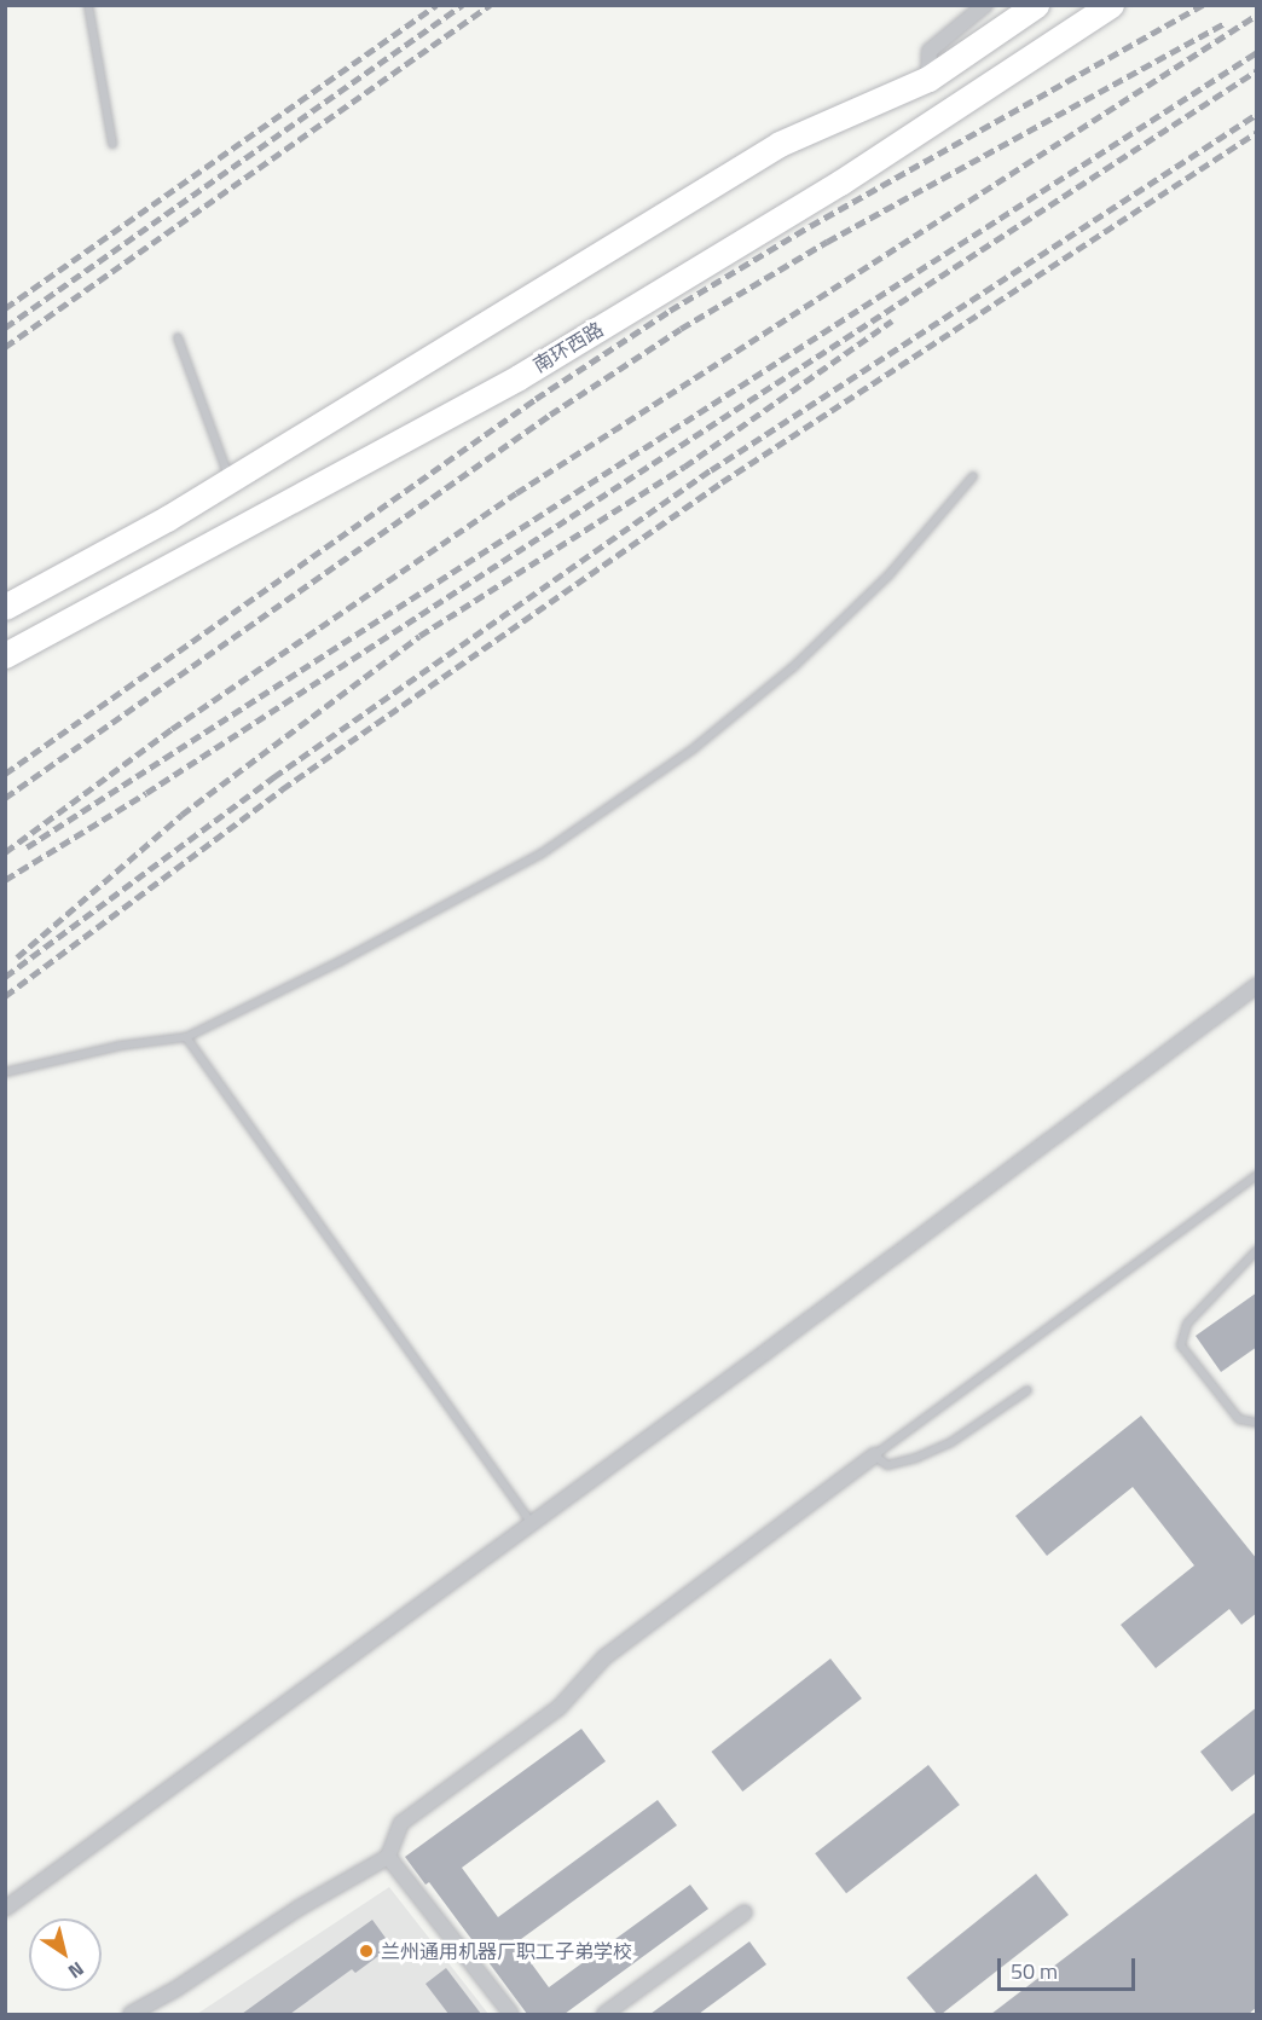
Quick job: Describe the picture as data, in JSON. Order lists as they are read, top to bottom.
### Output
{
  "streets": {
    "highway": ["南环西路"]
  },
  "places": ["兰州通用机器厂职工子弟学校"],
  "scale_bar": "50 m",
  "north": "bottom right"
}
